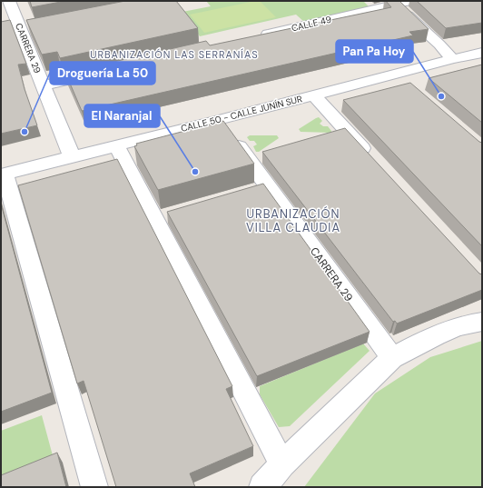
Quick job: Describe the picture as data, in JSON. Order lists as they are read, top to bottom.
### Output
{
  "streets": {
    "street": ["CALLE 49", "CARRERA 29", "CALLE 50 - CALLE JUNÍN SUR"]
  },
  "crossings": [
    ["CARRERA 29", "CALLE 50 - CALLE JUNÍN SUR"]
  ],
  "districts": ["URBANIZACIÓN LAS SERRANÍAS", "URBANIZACIÓN VILLA CLAUDIA"],
  "places": ["Pan Pa Hoy", "Droguería La 50", "El Naranjal"]
}
